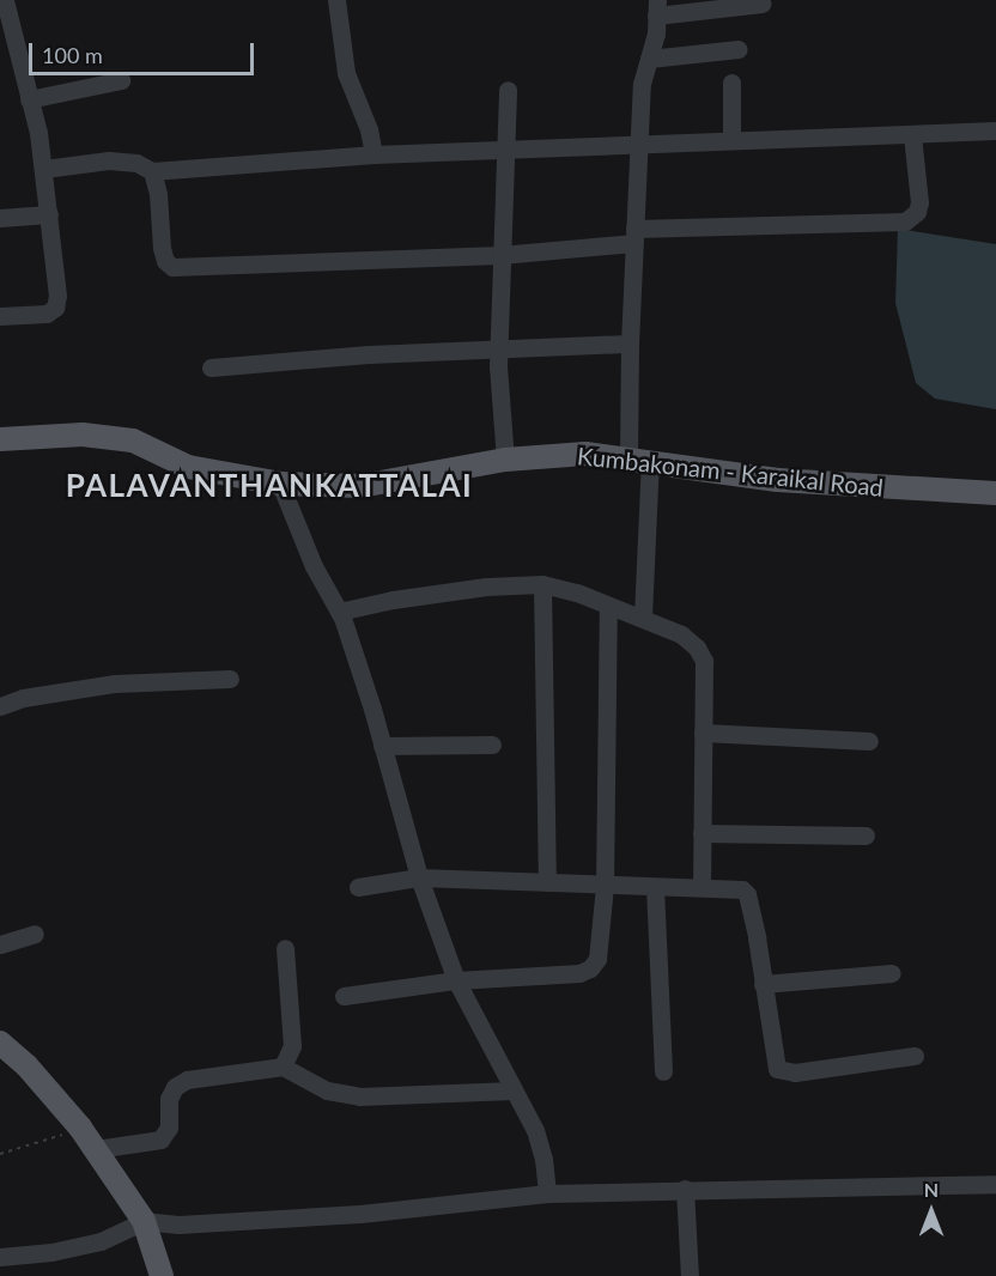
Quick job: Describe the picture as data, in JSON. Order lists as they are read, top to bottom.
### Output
{
  "streets": {
    "main road": ["Kumbakonam - Karaikal Road"]
  },
  "districts": ["PALAVANTHANKATTALAI"],
  "scale_bar": "100 m",
  "north": "top"
}
